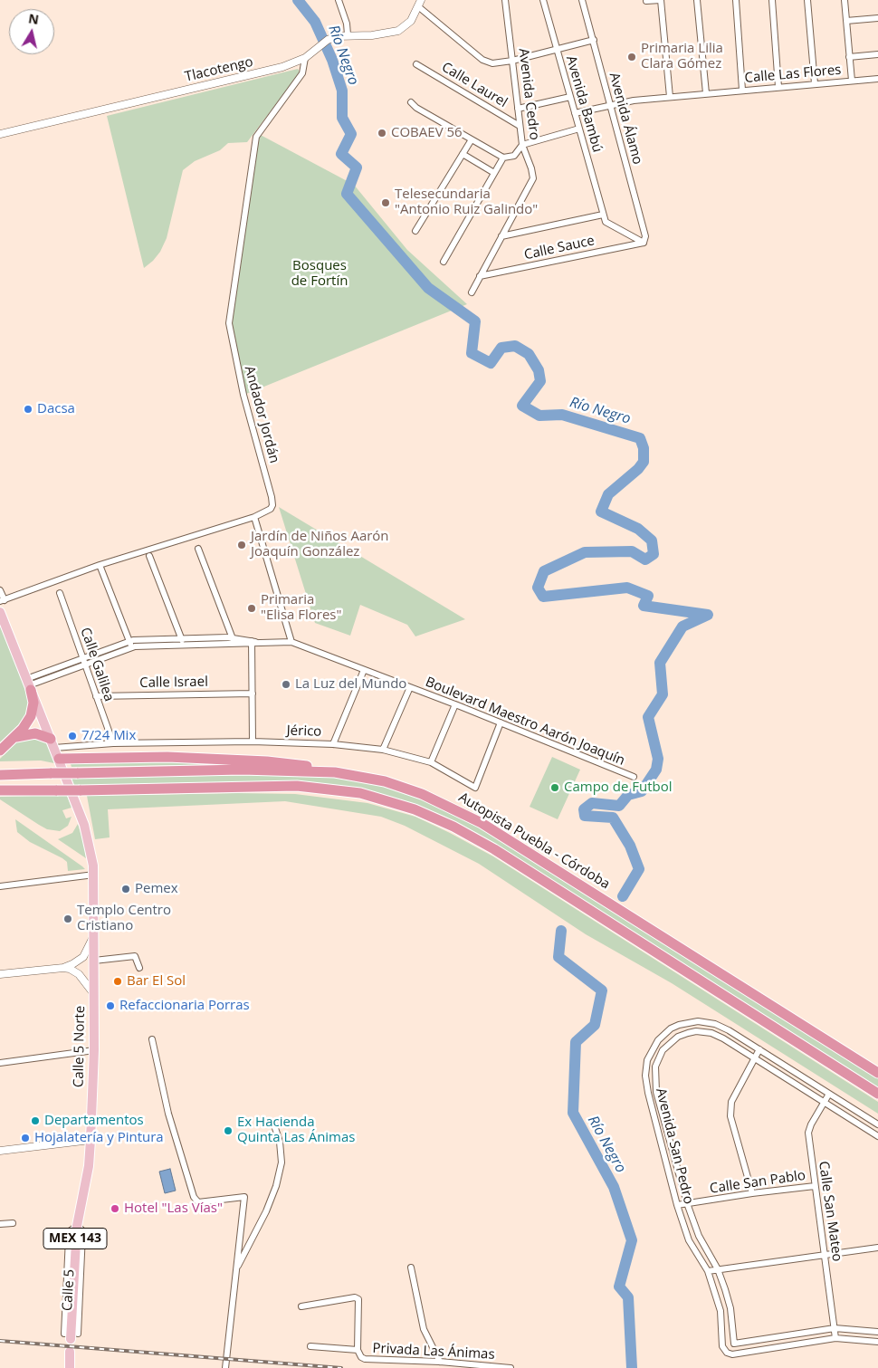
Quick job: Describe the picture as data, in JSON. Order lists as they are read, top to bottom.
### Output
{
  "streets": {
    "highway": ["Autopista Puebla - Córdoba"],
    "main road": ["Calle 5 Norte", "MEX 143"],
    "street": [
      "Tlacotengo",
      "Calle Las Flores",
      "Calle Laurel",
      "Avenida Cedro",
      "Avenida Bambú",
      "Avenida Álamo",
      "Calle Sauce",
      "Andador Jordán",
      "Calle Galilea",
      "Calle Israel",
      "Boulevard Maestro Aarón Joaquín",
      "Jérico",
      "Avenida San Pedro",
      "Calle San Pablo",
      "Calle San Mateo",
      "Privada Las Ánimas"
    ]
  },
  "crossings": [
    ["Tlacotengo", "Andador Jordán"],
    ["Calle Las Flores", "Avenida Bambú"],
    ["Calle Las Flores", "Avenida Álamo"],
    ["Calle Laurel", "Avenida Cedro"],
    ["Avenida Álamo", "Calle Sauce"],
    ["Calle Galilea", "Calle Israel"],
    ["Calle Galilea", "Boulevard Maestro Aarón Joaquín"],
    ["Calle Galilea", "Jérico"],
    ["Boulevard Maestro Aarón Joaquín", "Jérico"],
    ["Boulevard Maestro Aarón Joaquín", "MEX 143"],
    ["Jérico", "MEX 143"],
    ["Calle 5 Norte", "MEX 143"],
    ["Avenida San Pedro", "Calle San Pablo"],
    ["Avenida San Pedro", "Calle San Mateo"],
    ["Calle San Pablo", "Calle San Mateo"]
  ],
  "water": ["Río Negro"],
  "parks": ["Bosques de Fortín"],
  "places": [
    "Primaria Lilia Clara Gómez",
    "COBAEV 56",
    "Telesecundaria \"Antonio Ruiz Galindo\"",
    "Dacsa",
    "Jardín de Niños Aarón Joaquín González",
    "Primaria \"Elisa Flores\"",
    "La Luz del Mundo",
    "7/24 Mix",
    "Campo de Futbol",
    "Pemex",
    "Templo Centro Cristiano",
    "Bar El Sol",
    "Refaccionaria Porras",
    "Departamentos",
    "Ex Hacienda Quinta Las Ánimas",
    "Hojalatería y Pintura",
    "Hotel \"Las Vías\""
  ],
  "north": "top"
}
